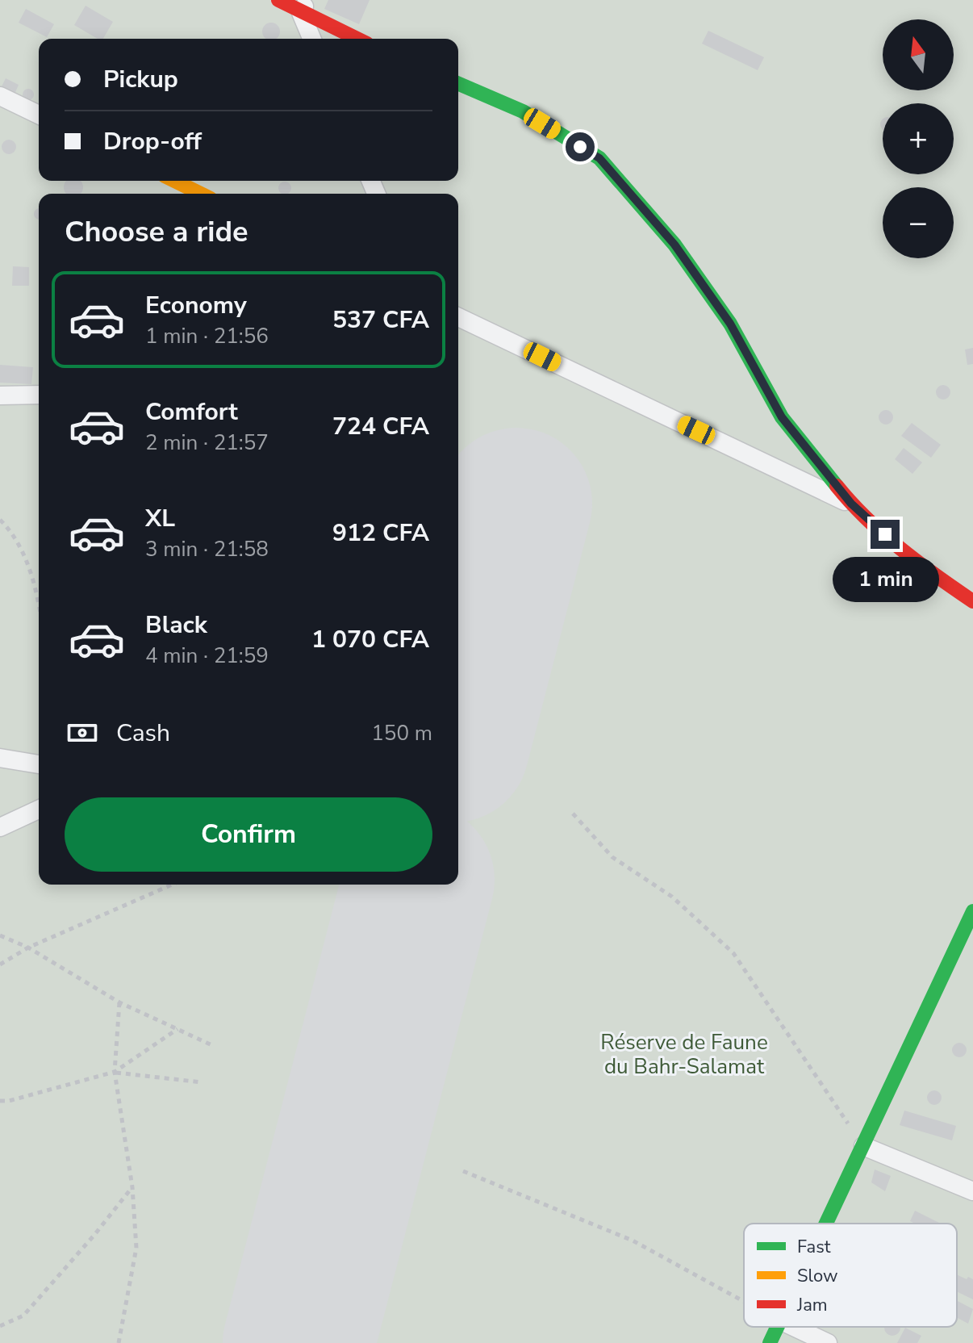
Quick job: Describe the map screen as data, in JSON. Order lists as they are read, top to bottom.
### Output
{
  "parks": ["Réserve de Faune du Bahr-Salamat"],
  "legend": ["Fast", "Slow", "Jam"],
  "north": "top",
  "page": {
    "map_buttons": ["+", "−"],
    "banner": ["Pickup", "Drop-off"],
    "heading": "Choose a ride",
    "list": [
      {
        "name": "Economy",
        "note": "1 min · 21:56",
        "value": "537 CFA"
      },
      {
        "name": "Comfort",
        "note": "2 min · 21:57",
        "value": "724 CFA"
      },
      {
        "name": "XL",
        "note": "3 min · 21:58",
        "value": "912 CFA"
      },
      {
        "name": "Black",
        "note": "4 min · 21:59",
        "value": "1 070 CFA"
      }
    ],
    "bubble": "1 min",
    "pay": ["Cash", "150 m"],
    "buttons": "Confirm"
  }
}
